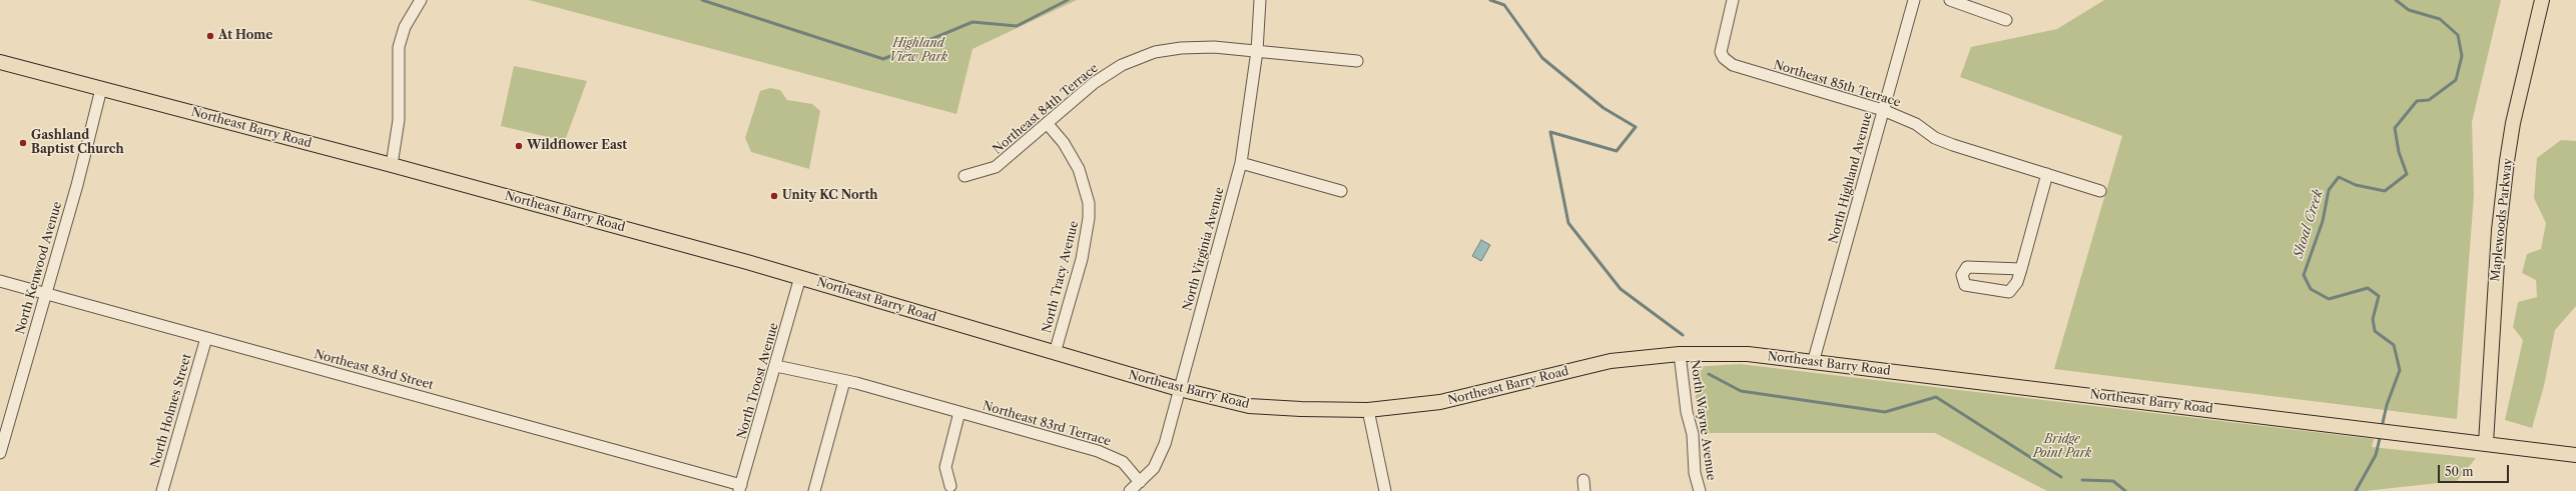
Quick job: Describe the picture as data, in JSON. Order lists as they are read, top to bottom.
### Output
{
  "streets": {
    "main road": ["Northeast Barry Road", "Maplewoods Parkway"],
    "street": [
      "Northeast 85th Terrace",
      "Northeast 84th Terrace",
      "North Highland Avenue",
      "North Virginia Avenue",
      "North Kenwood Avenue",
      "North Tracy Avenue",
      "Northeast 83rd Street",
      "North Troost Avenue",
      "North Holmes Street",
      "North Wayne Avenue",
      "Northeast 83rd Terrace"
    ]
  },
  "crossings": [
    ["Northeast 85th Terrace", "North Highland Avenue"],
    ["Northeast 84th Terrace", "North Virginia Avenue"],
    ["Northeast 84th Terrace", "North Tracy Avenue"],
    ["Northeast Barry Road", "North Highland Avenue"],
    ["Northeast Barry Road", "Maplewoods Parkway"],
    ["Northeast Barry Road", "North Virginia Avenue"],
    ["Northeast Barry Road", "North Kenwood Avenue"],
    ["Northeast Barry Road", "North Tracy Avenue"],
    ["Northeast Barry Road", "North Troost Avenue"],
    ["Northeast Barry Road", "North Wayne Avenue"],
    ["North Virginia Avenue", "Northeast 83rd Terrace"],
    ["North Kenwood Avenue", "Northeast 83rd Street"],
    ["Northeast 83rd Street", "North Troost Avenue"],
    ["Northeast 83rd Street", "North Holmes Street"],
    ["North Troost Avenue", "Northeast 83rd Terrace"]
  ],
  "water": ["Shoal Creek"],
  "parks": ["Highland View Park", "Bridge Point Park"],
  "places": [
    "At Home",
    "Gashland Baptist Church",
    "Wildflower East",
    "Unity KC North"
  ],
  "scale_bar": "50 m"
}
